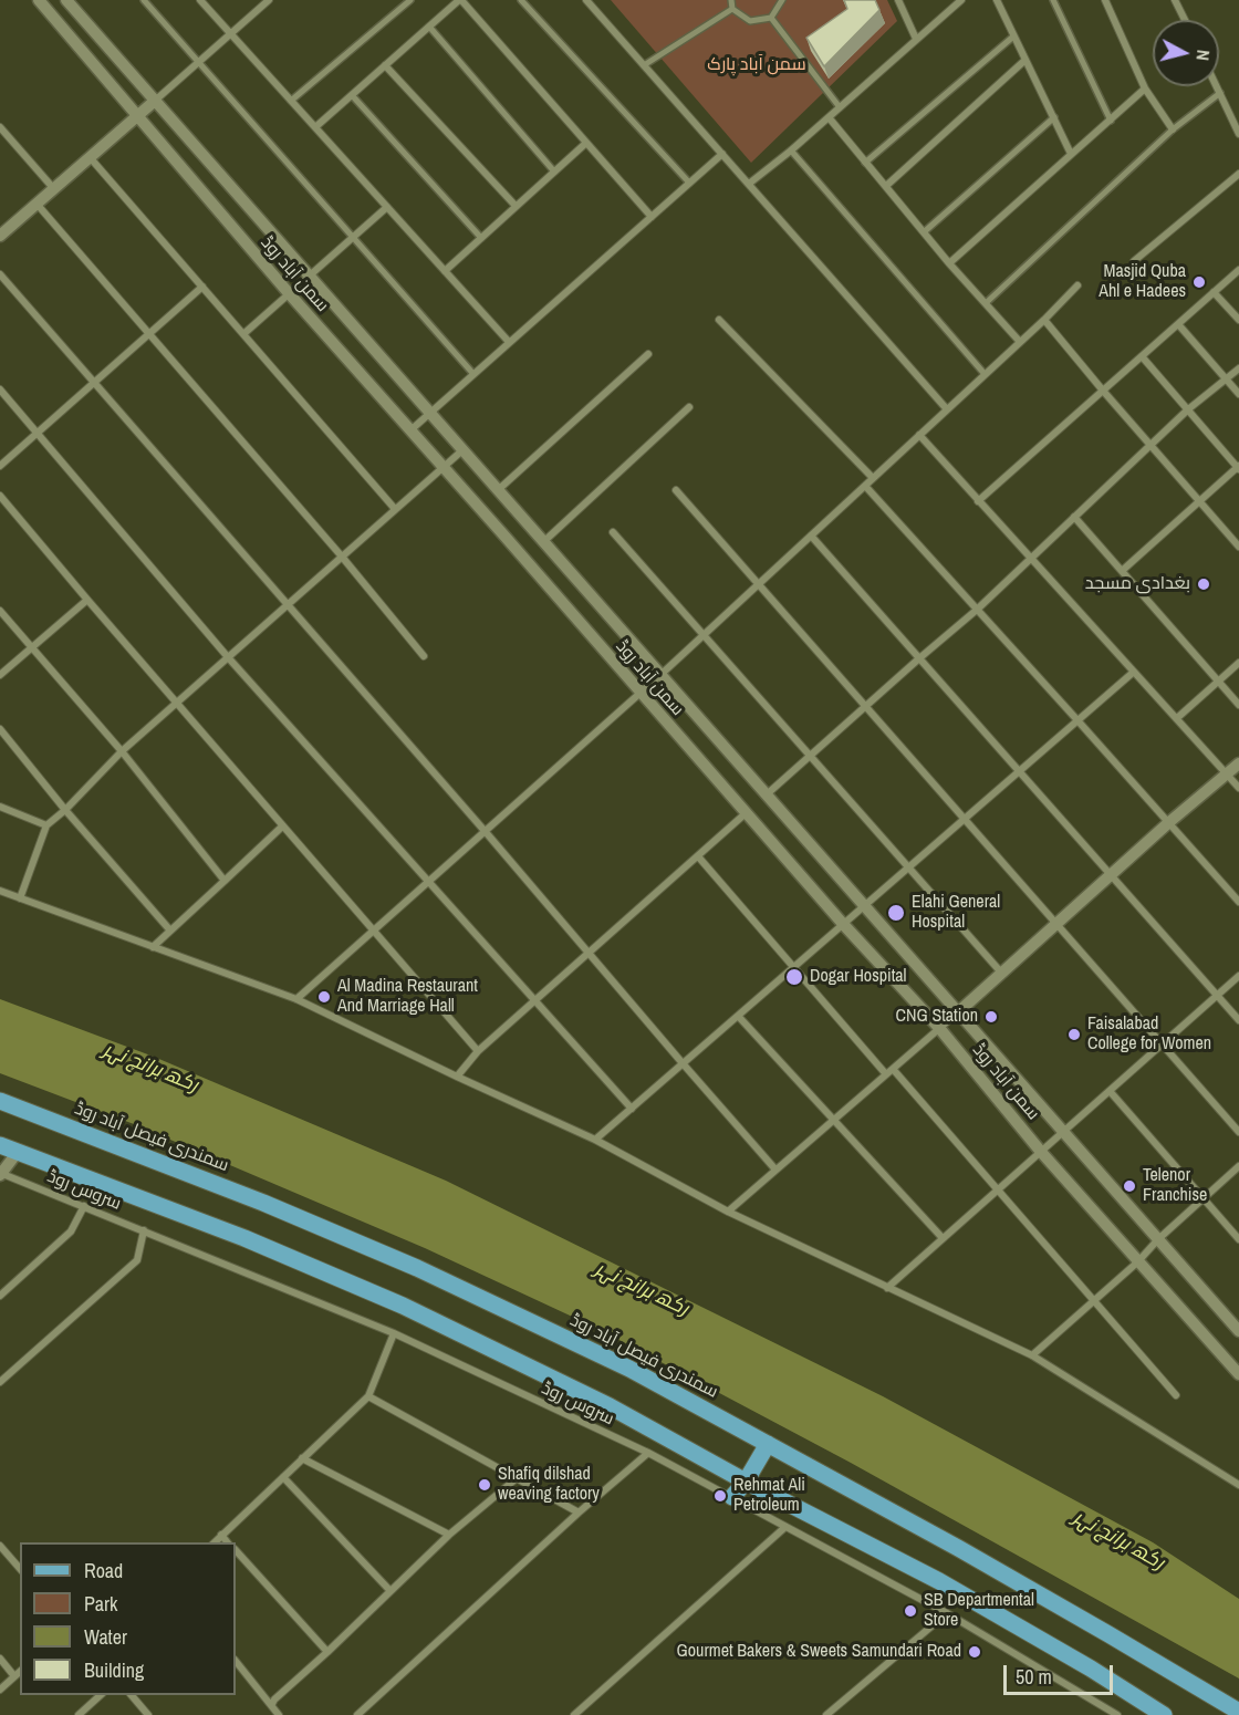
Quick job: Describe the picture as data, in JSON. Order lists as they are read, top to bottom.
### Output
{
  "streets": {
    "main road": ["سمندری فیصل آباد روڈ"],
    "street": ["سمن آباد روڈ", "سروس روڈ"]
  },
  "water": ["رکھ برانچ نہر"],
  "parks": ["سمن آباد پارک"],
  "places": [
    "Masjid Quba Ahl e Hadees",
    "بغدادی مسجد",
    "Elahi General Hospital",
    "Dogar Hospital",
    "Al Madina Restaurant And Marriage Hall",
    "CNG Station",
    "Faisalabad College for Women",
    "Telenor Franchise",
    "Shafiq dilshad weaving factory",
    "Rehmat Ali Petroleum",
    "SB Departmental Store",
    "Gourmet Bakers & Sweets Samundari Road"
  ],
  "legend": [
    "Road",
    "Park",
    "Water",
    "Building"
  ],
  "scale_bar": "50 m",
  "north": "right"
}
